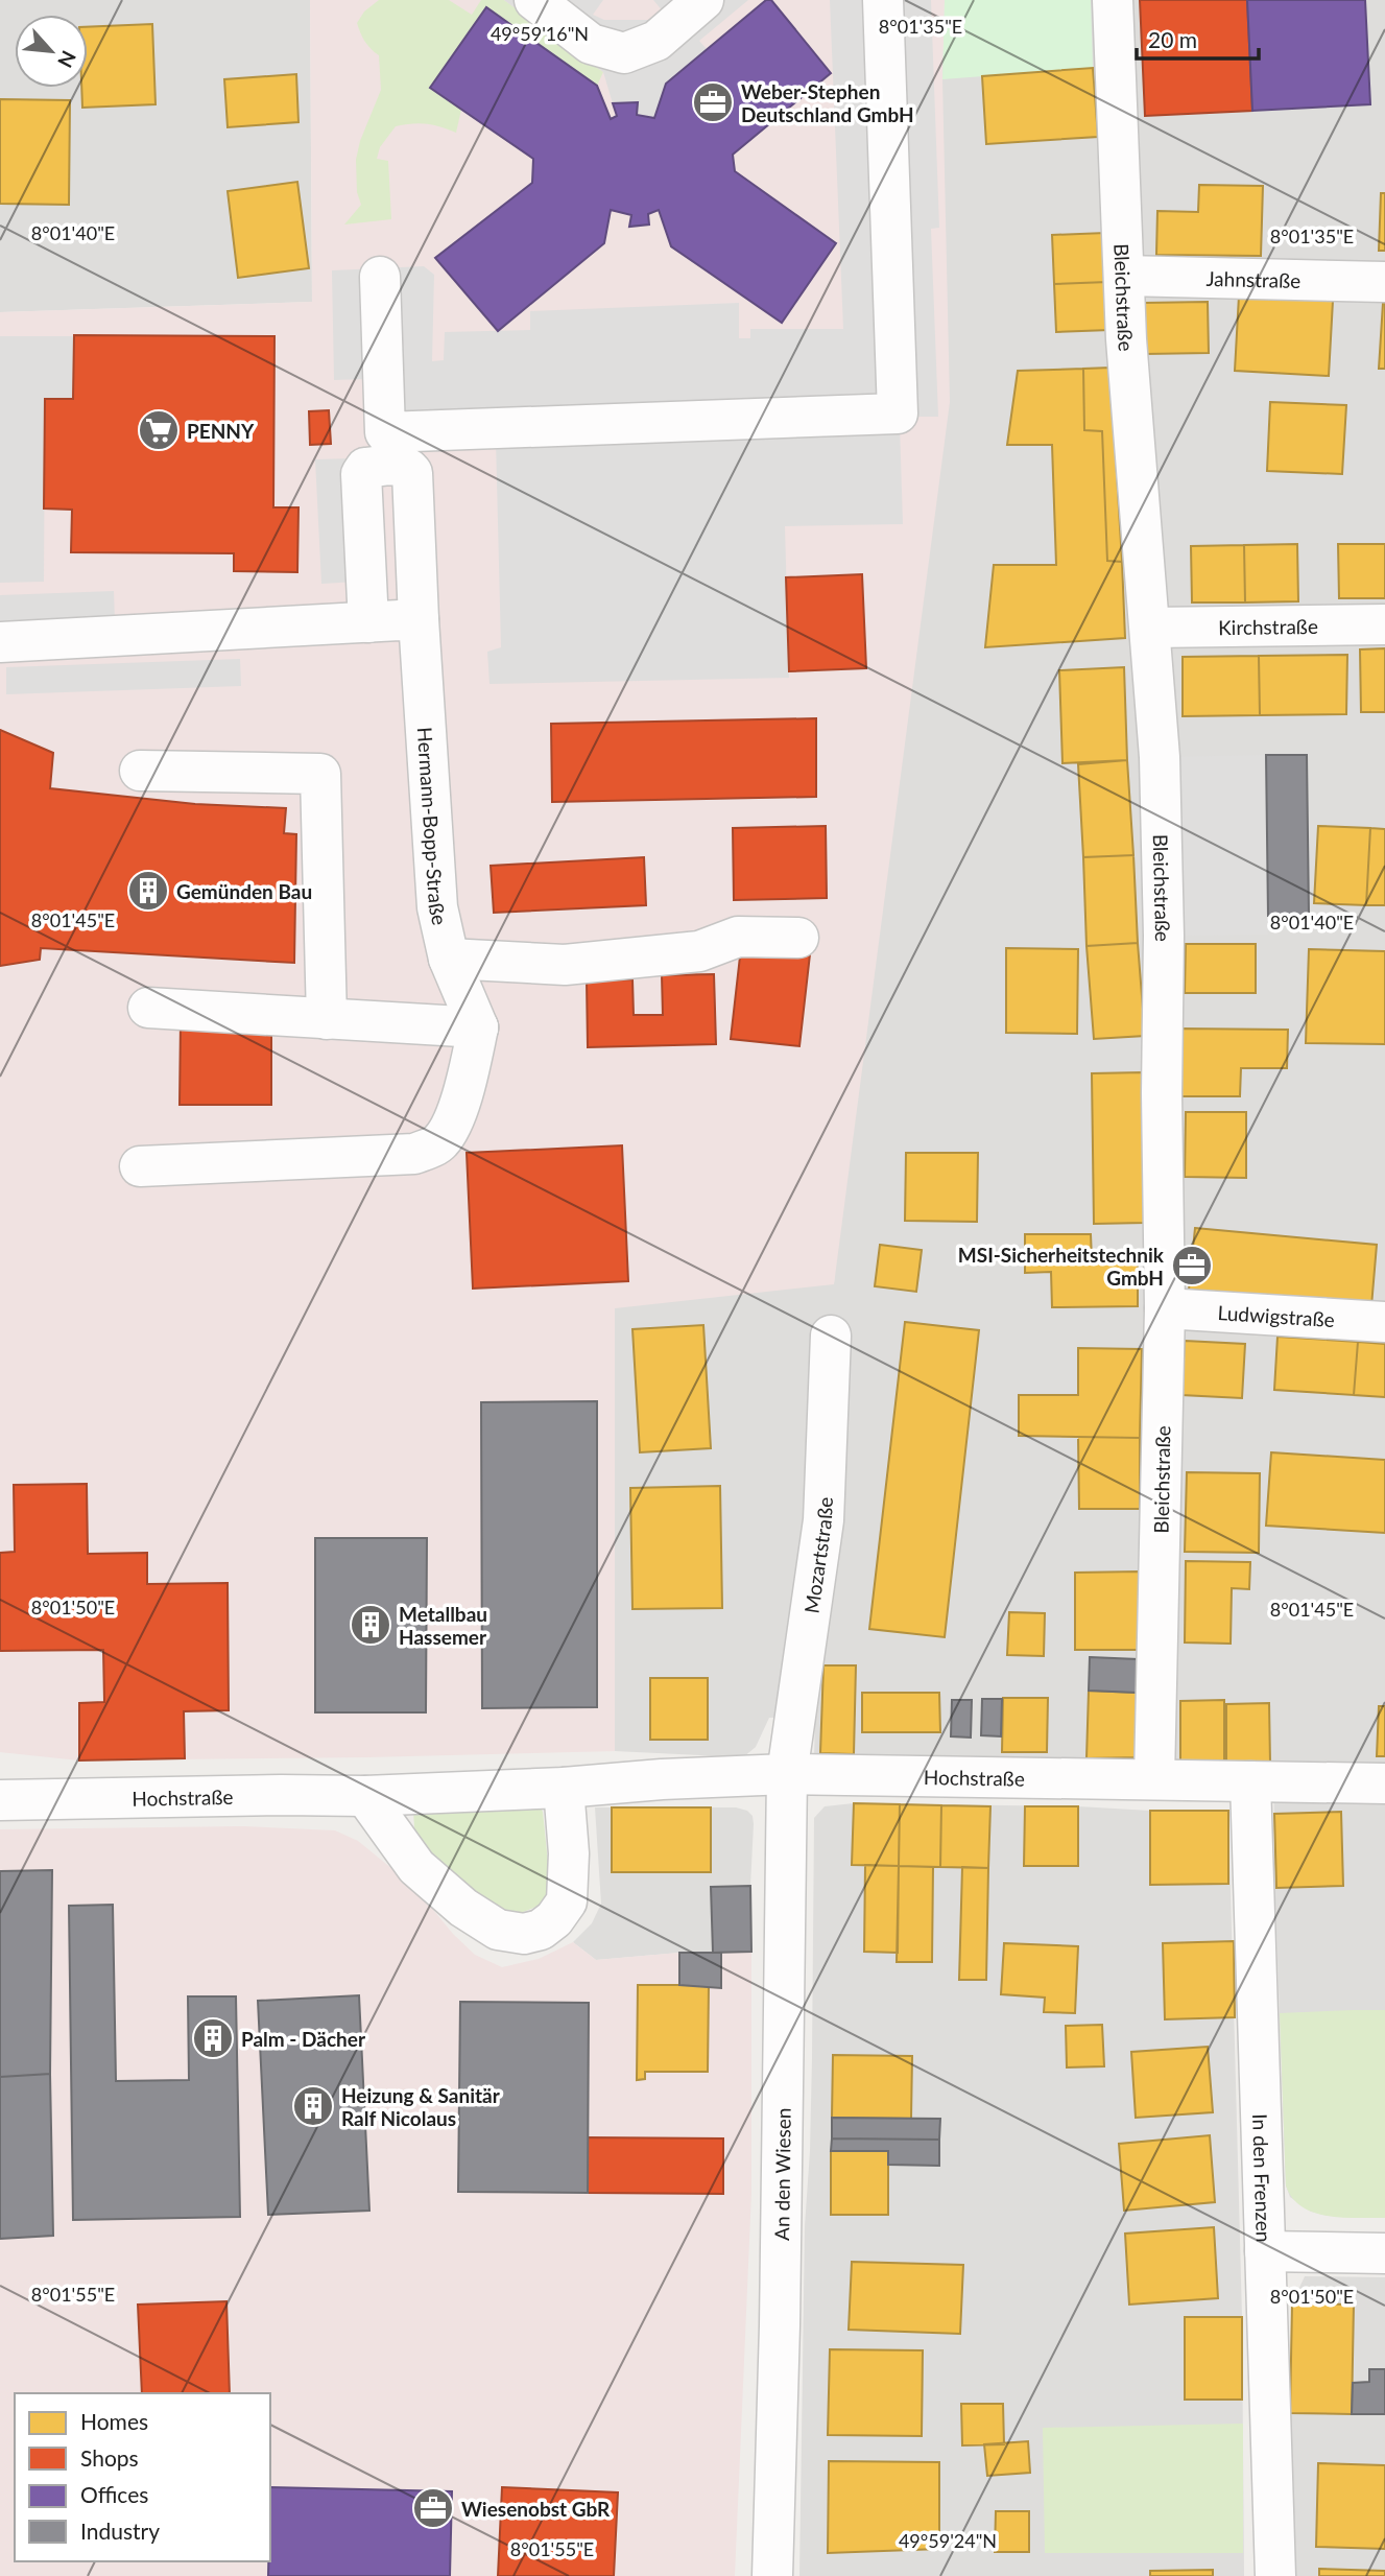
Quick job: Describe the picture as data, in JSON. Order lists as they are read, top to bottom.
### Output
{
  "streets": {
    "street": [
      "Jahnstraße",
      "Bleichstraße",
      "Kirchstraße",
      "Hermann-Bopp-Straße",
      "Ludwigstraße",
      "Mozartstraße",
      "Hochstraße",
      "An den Wiesen",
      "In den Frenzen"
    ]
  },
  "crossings": [
    ["Jahnstraße", "Bleichstraße"],
    ["Bleichstraße", "Kirchstraße"],
    ["Bleichstraße", "Ludwigstraße"],
    ["Bleichstraße", "Hochstraße"],
    ["Mozartstraße", "Hochstraße"],
    ["Mozartstraße", "An den Wiesen"],
    ["Hochstraße", "An den Wiesen"],
    ["Hochstraße", "In den Frenzen"]
  ],
  "places": {
    "office": ["Weber-Stephen Deutschland GmbH", "MSI-Sicherheitstechnik GmbH", "Wiesenobst GbR"],
    "supermarket": ["PENNY"],
    "building": [
      "Gemünden Bau",
      "Metallbau Hassemer",
      "Palm - Dächer",
      "Heizung & Sanitär Ralf Nicolaus"
    ]
  },
  "legend": [
    "Homes",
    "Shops",
    "Offices",
    "Industry"
  ],
  "scale_bar": "20 m",
  "north": "bottom right",
  "coordinates": [
    "8°01'35\"E",
    "49°59'16\"N",
    "8°01'40\"E",
    "8°01'45\"E",
    "8°01'50\"E",
    "8°01'55\"E",
    "49°59'24\"N"
  ]
}
